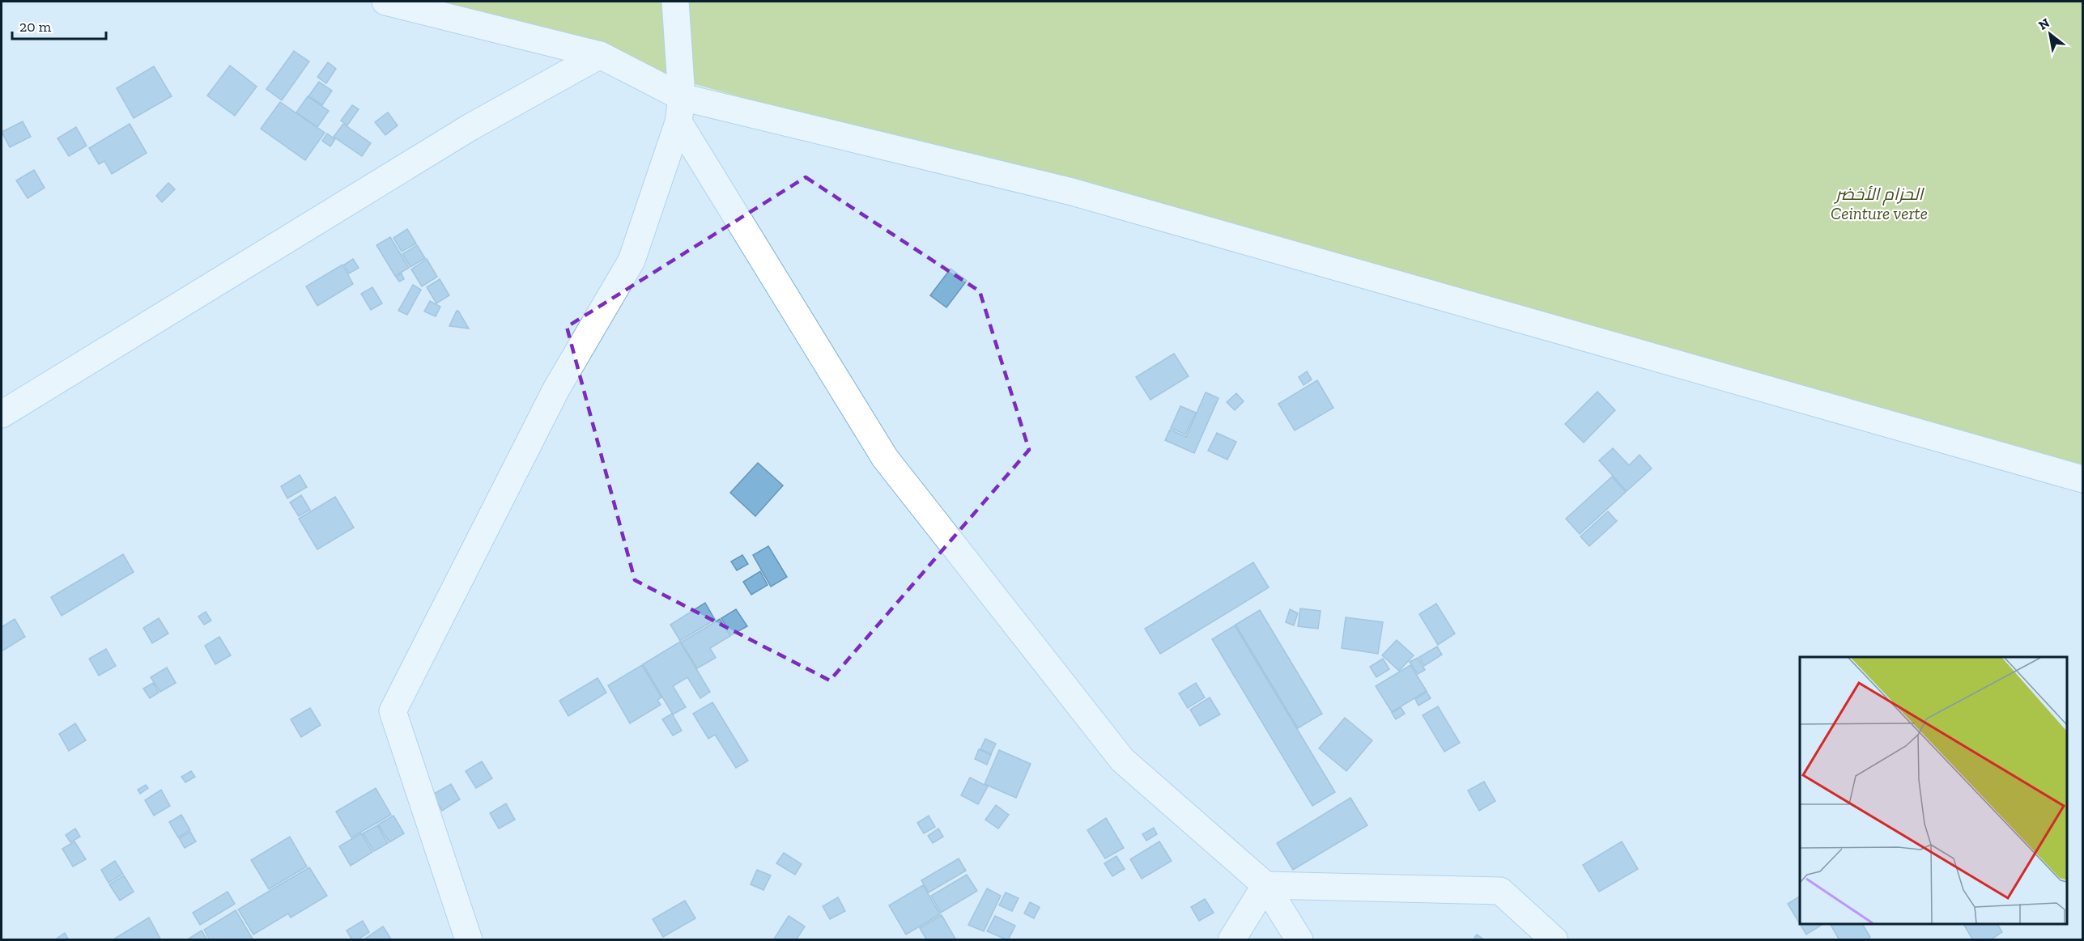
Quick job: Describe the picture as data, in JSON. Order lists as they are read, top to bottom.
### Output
{
  "parks": ["الحزام الأخضر Ceinture verte"],
  "scale_bar": "20 m",
  "north": "top left"
}
